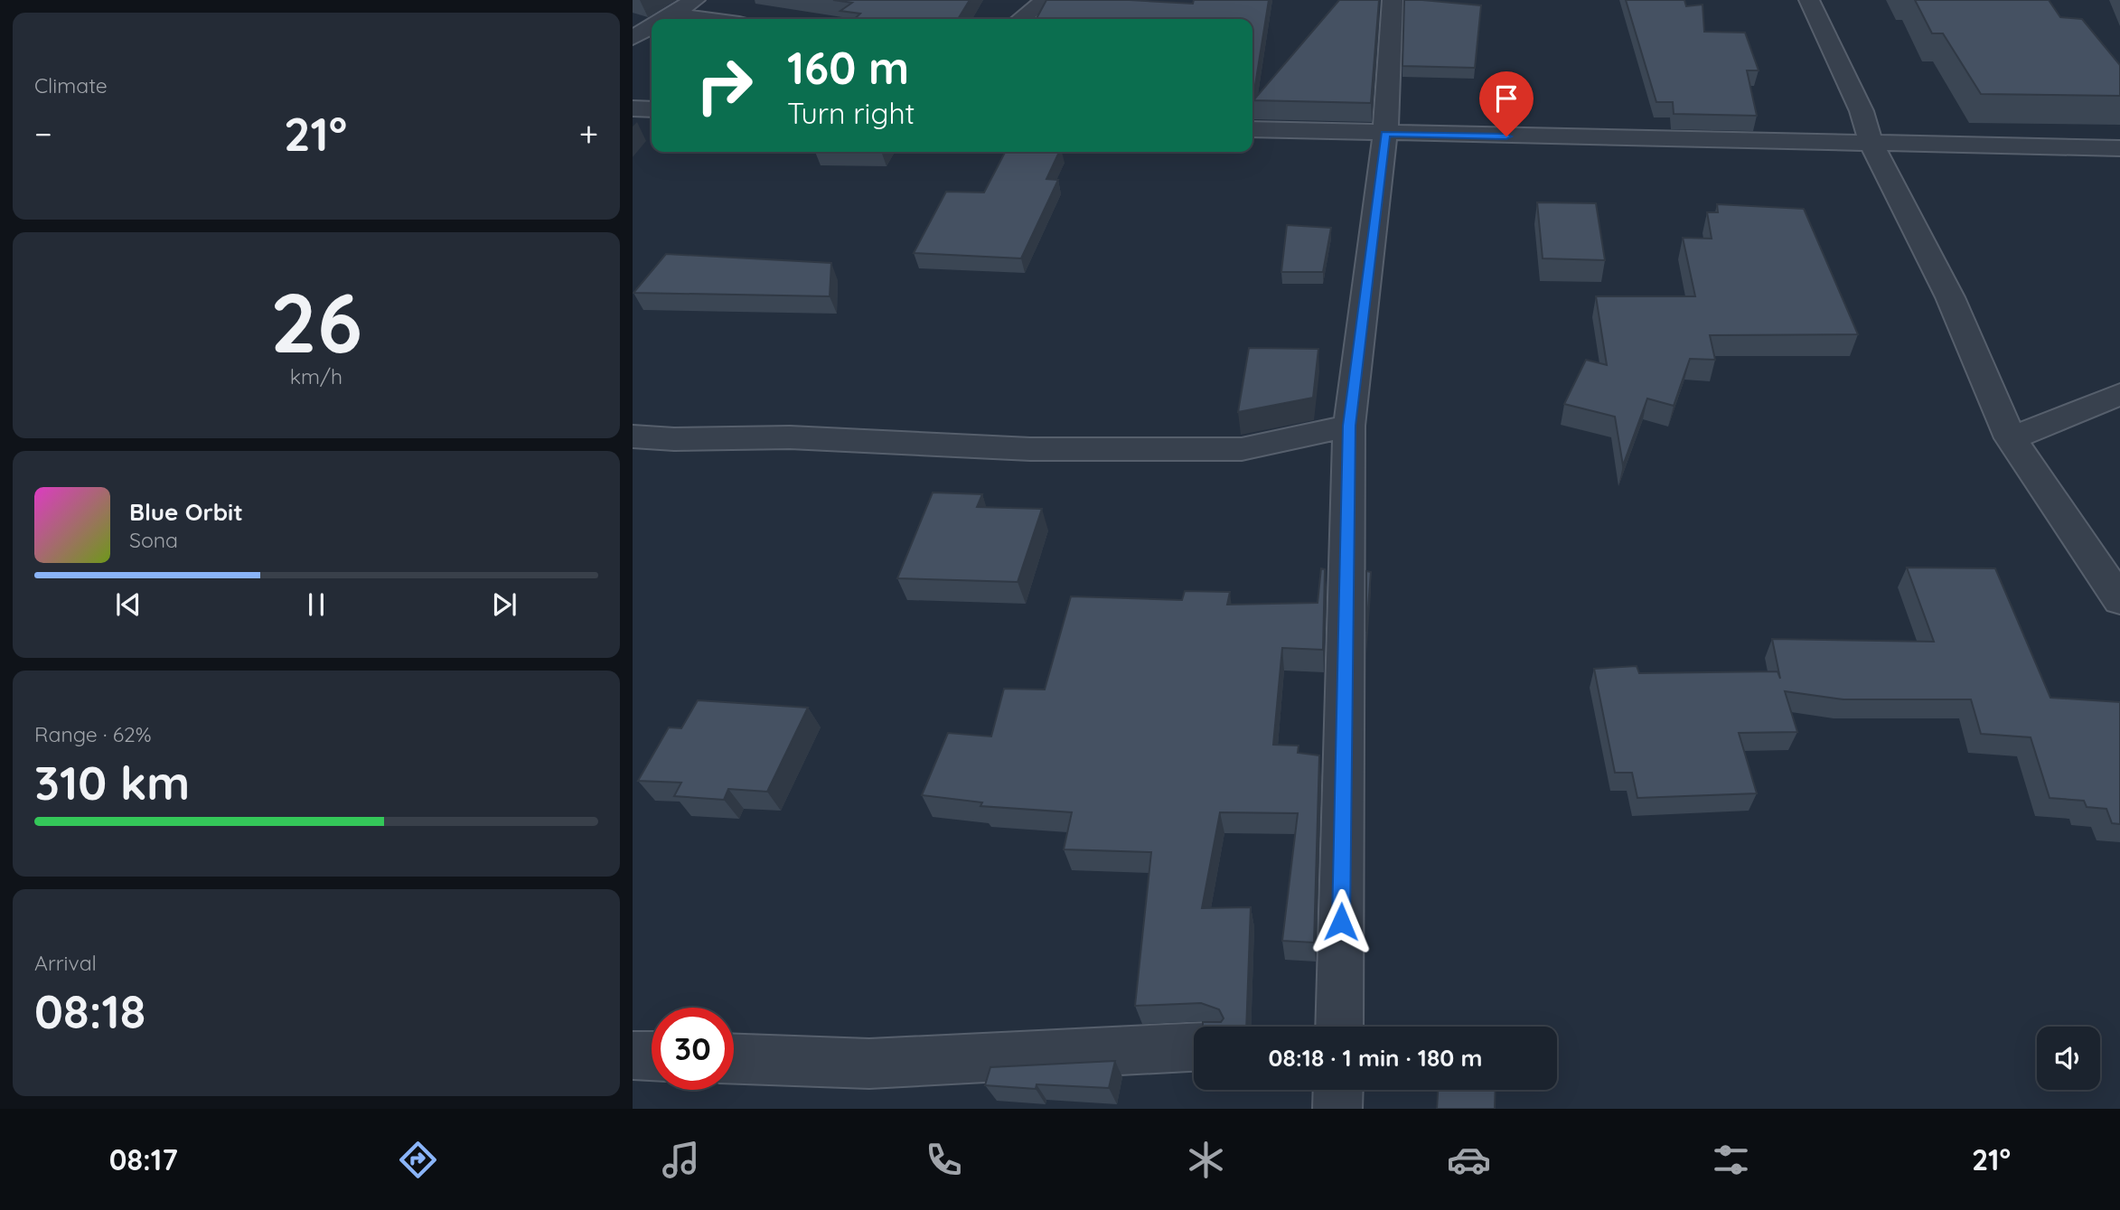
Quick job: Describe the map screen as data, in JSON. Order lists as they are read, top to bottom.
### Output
{
  "page": {
    "tile": [
      "Climate",
      ["26", "km/h"],
      ["Range · 62%", "310 km"],
      ["Arrival", "08:18"]
    ],
    "turn": ["160 m", "Turn right"],
    "heat": ["−", "21°", "+"],
    "song": ["Blue Orbit", "Sona"],
    "limit": "30",
    "trip": "08:18 · 1 min · 180 m",
    "tabs": ["08:17", "21°"]
  }
}
